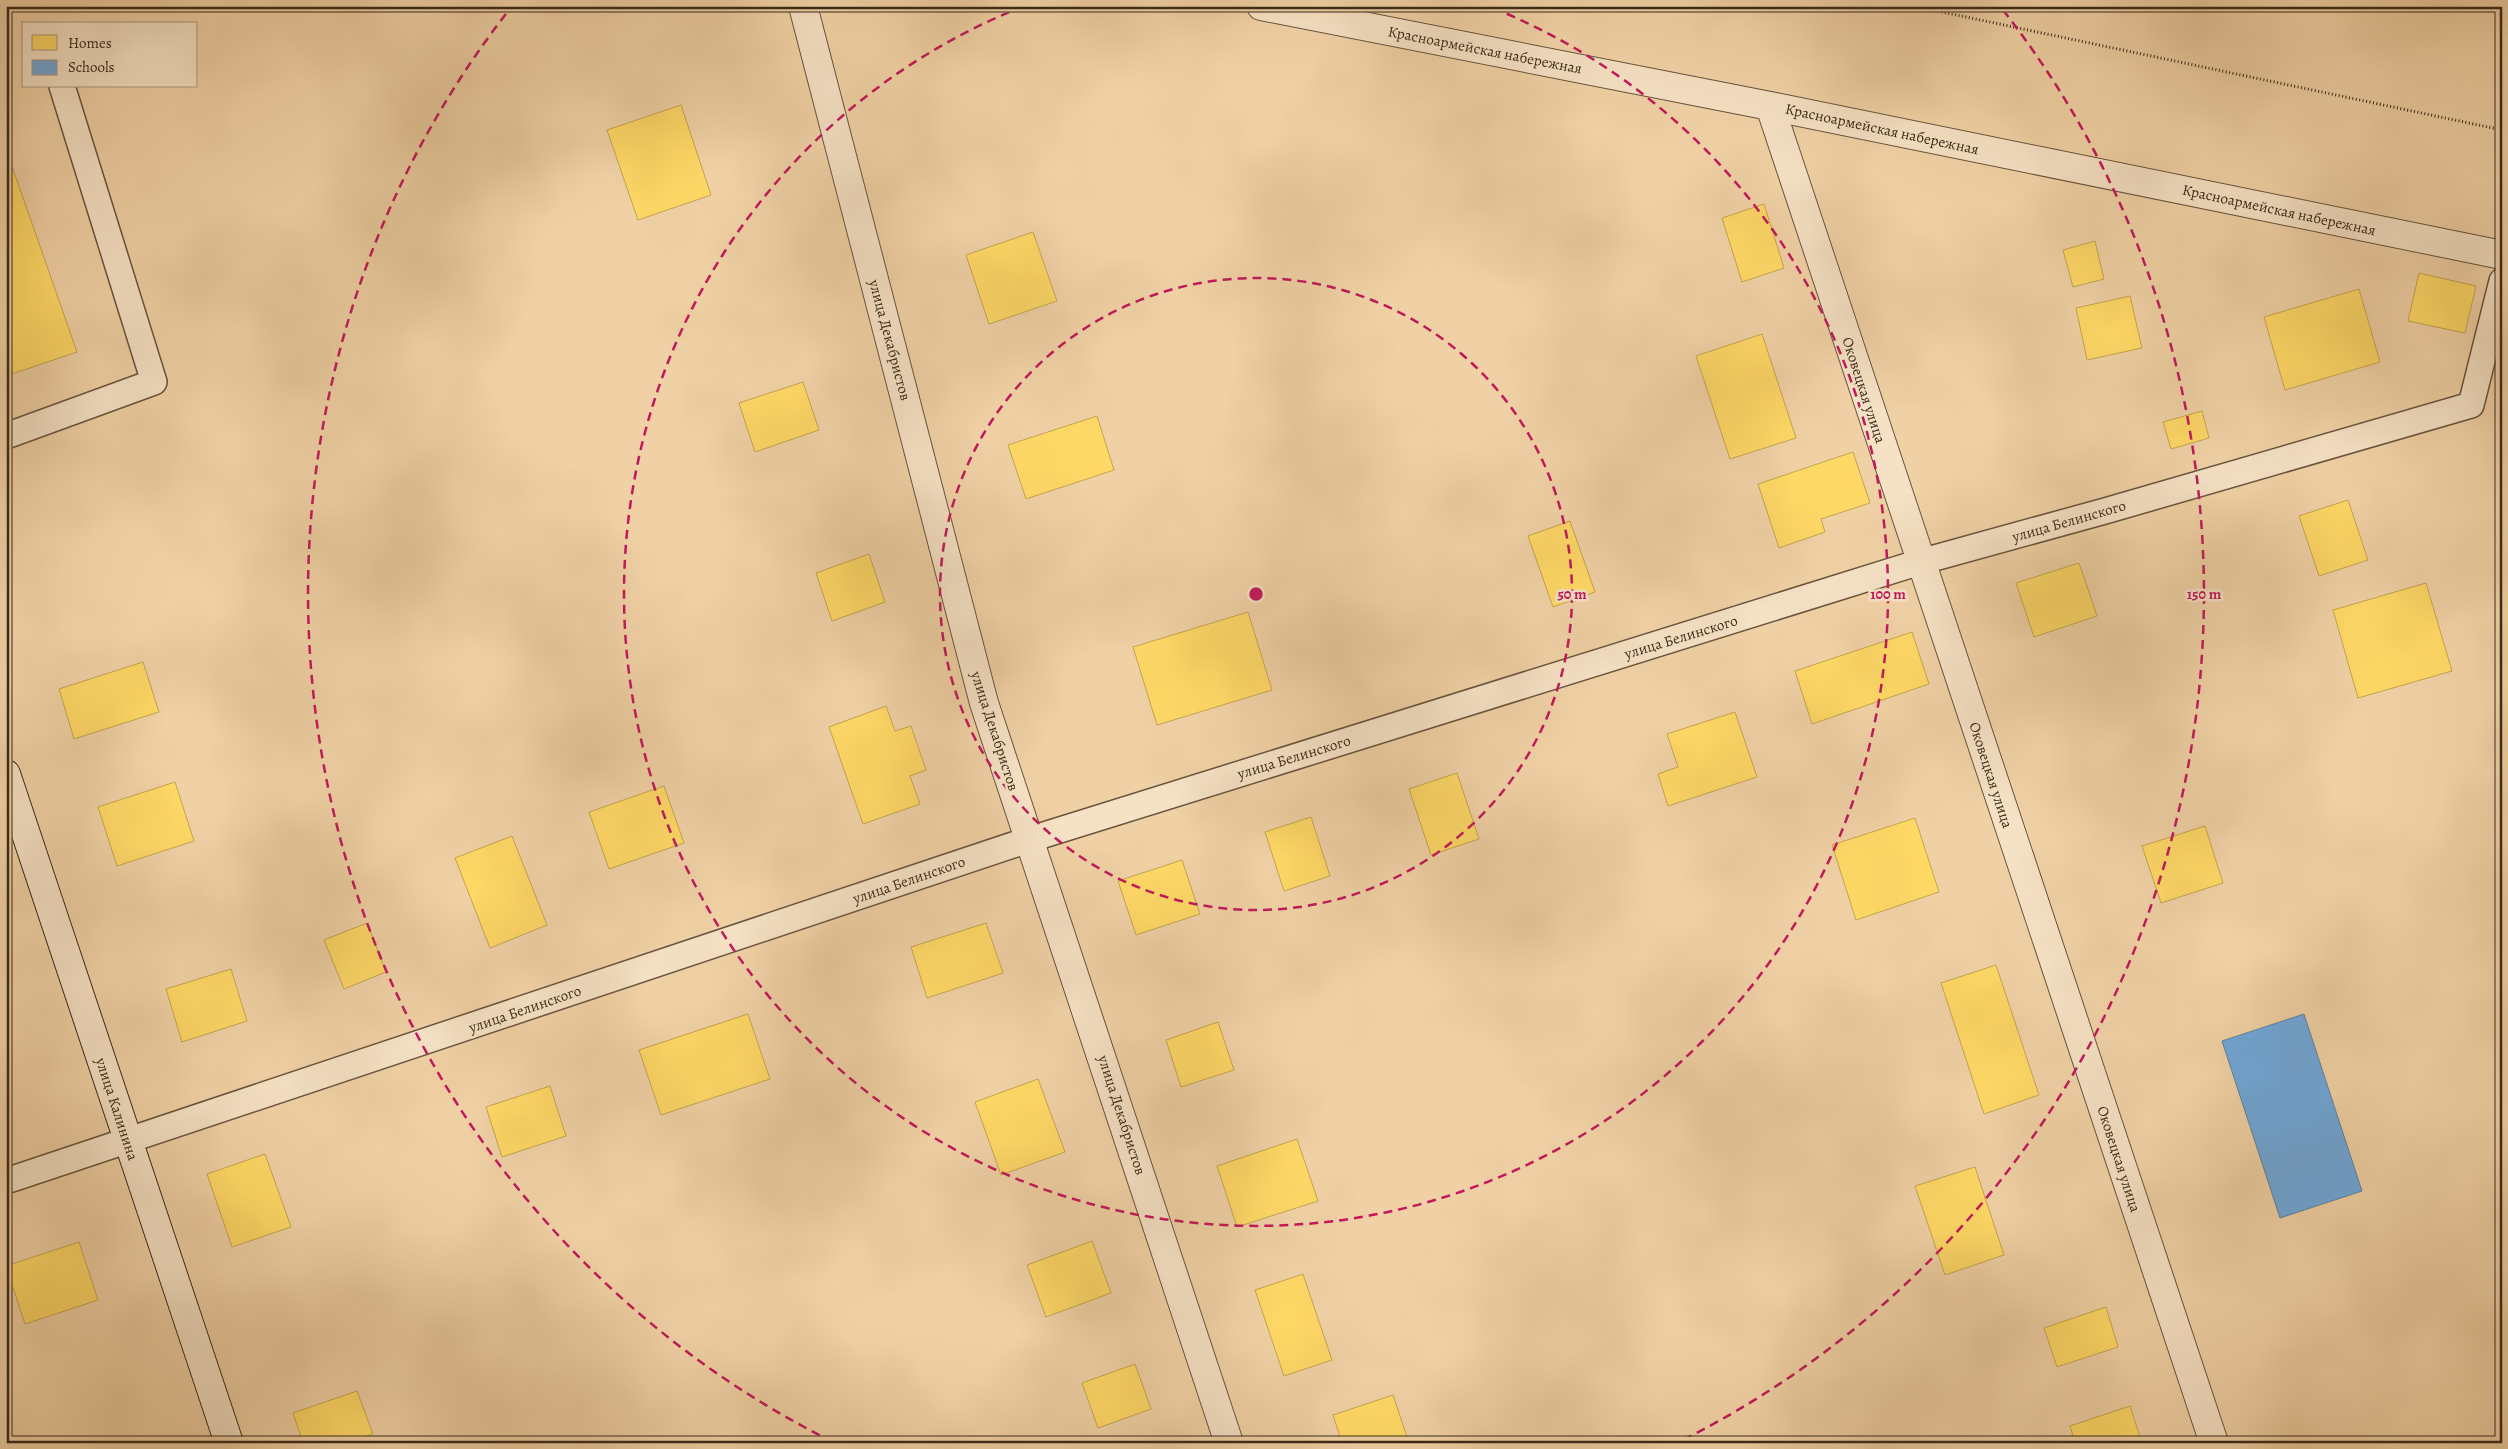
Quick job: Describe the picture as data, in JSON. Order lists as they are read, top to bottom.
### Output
{
  "streets": {
    "street": [
      "Красноармейская набережная",
      "улица Декабристов",
      "Оковецкая улица",
      "улица Калинина"
    ],
    "lane": ["улица Белинского"]
  },
  "crossings": [
    ["Красноармейская набережная", "Оковецкая улица"],
    ["улица Декабристов", "улица Белинского"],
    ["Оковецкая улица", "улица Белинского"],
    ["улица Белинского", "улица Калинина"]
  ],
  "legend": ["Homes", "Schools"],
  "rings": ["50 m", "100 m", "150 m"]
}
